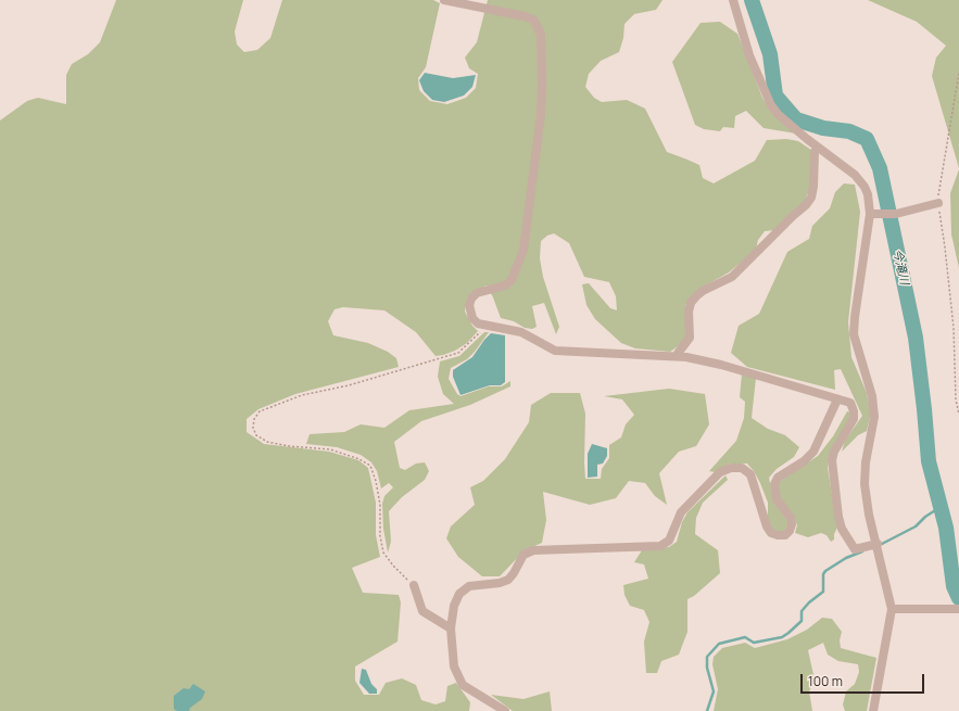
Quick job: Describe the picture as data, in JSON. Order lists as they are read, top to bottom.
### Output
{
  "water": ["今滝川"],
  "scale_bar": "100 m"
}
